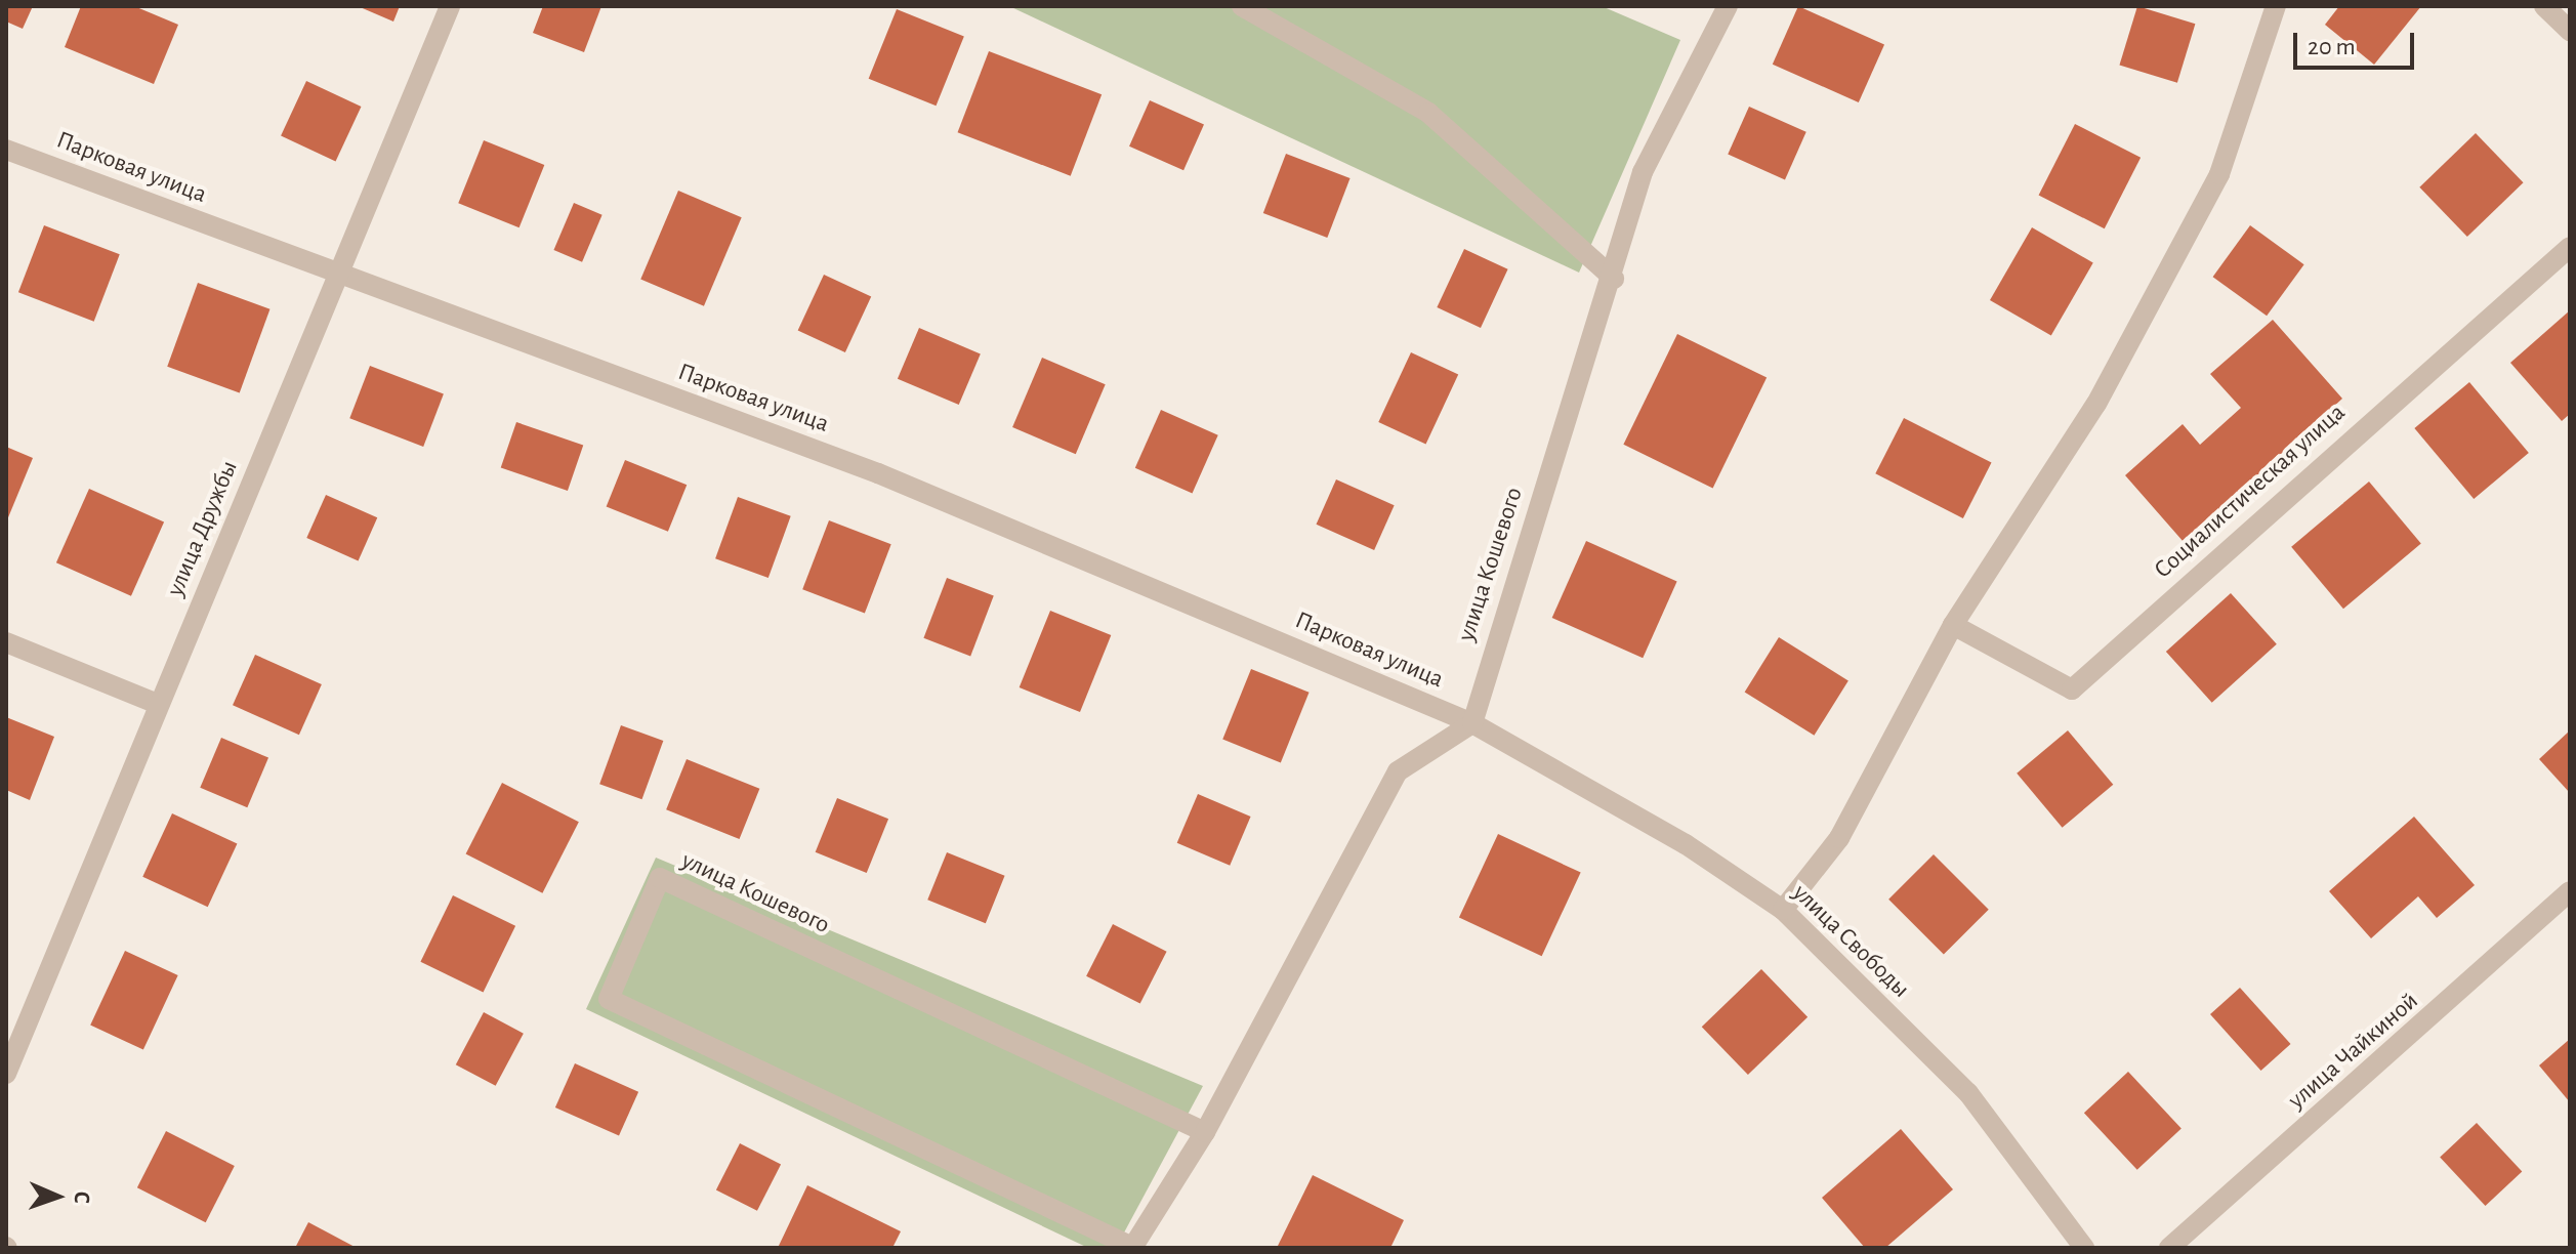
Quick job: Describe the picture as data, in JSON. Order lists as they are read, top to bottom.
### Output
{
  "streets": {
    "street": [
      "Парковая улица",
      "Социалистическая улица",
      "улица Дружбы",
      "улица Кошевого",
      "улица Свободы",
      "улица Чайкиной"
    ]
  },
  "crossings": [
    ["Парковая улица", "улица Дружбы"],
    ["Парковая улица", "улица Кошевого"],
    ["Парковая улица", "улица Свободы"],
    ["улица Кошевого", "улица Свободы"]
  ],
  "scale_bar": "20 m",
  "north": "right"
}
